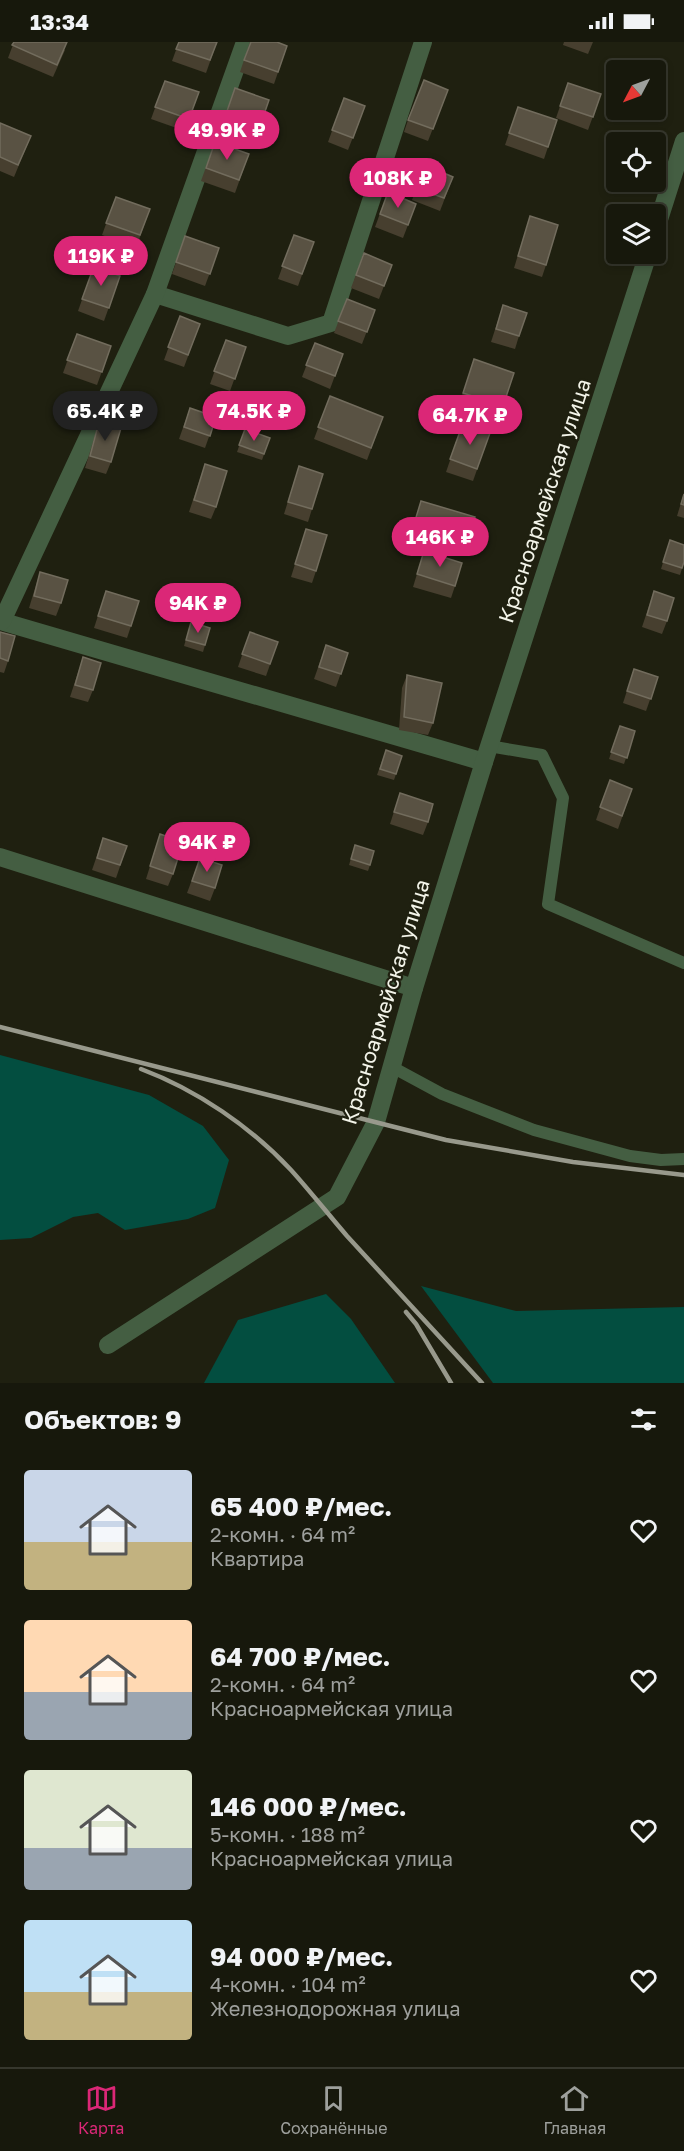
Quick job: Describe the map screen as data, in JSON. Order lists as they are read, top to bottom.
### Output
{
  "streets": {
    "street": ["Красноармейская улица"]
  },
  "north": "bottom left",
  "page": {
    "status": "13:34",
    "price": [
      "49.9K ₽",
      "108K ₽",
      "119K ₽",
      "65.4K ₽",
      "74.5K ₽",
      "64.7K ₽",
      "146K ₽",
      "94K ₽",
      "94K ₽"
    ],
    "heading": "Объектов: 9",
    "list": [
      {
        "name": "65 400 ₽/мес.",
        "note": "2-комн. · 64 m² · Квартира"
      },
      {
        "name": "64 700 ₽/мес.",
        "note": "2-комн. · 64 m² · Красноармейская улица"
      },
      {
        "name": "146 000 ₽/мес.",
        "note": "5-комн. · 188 m² · Красноармейская улица"
      },
      {
        "name": "94 000 ₽/мес.",
        "note": "4-комн. · 104 m² · Железнодорожная улица"
      }
    ],
    "tabs": ["Карта", "Сохранённые", "Главная"]
  }
}
